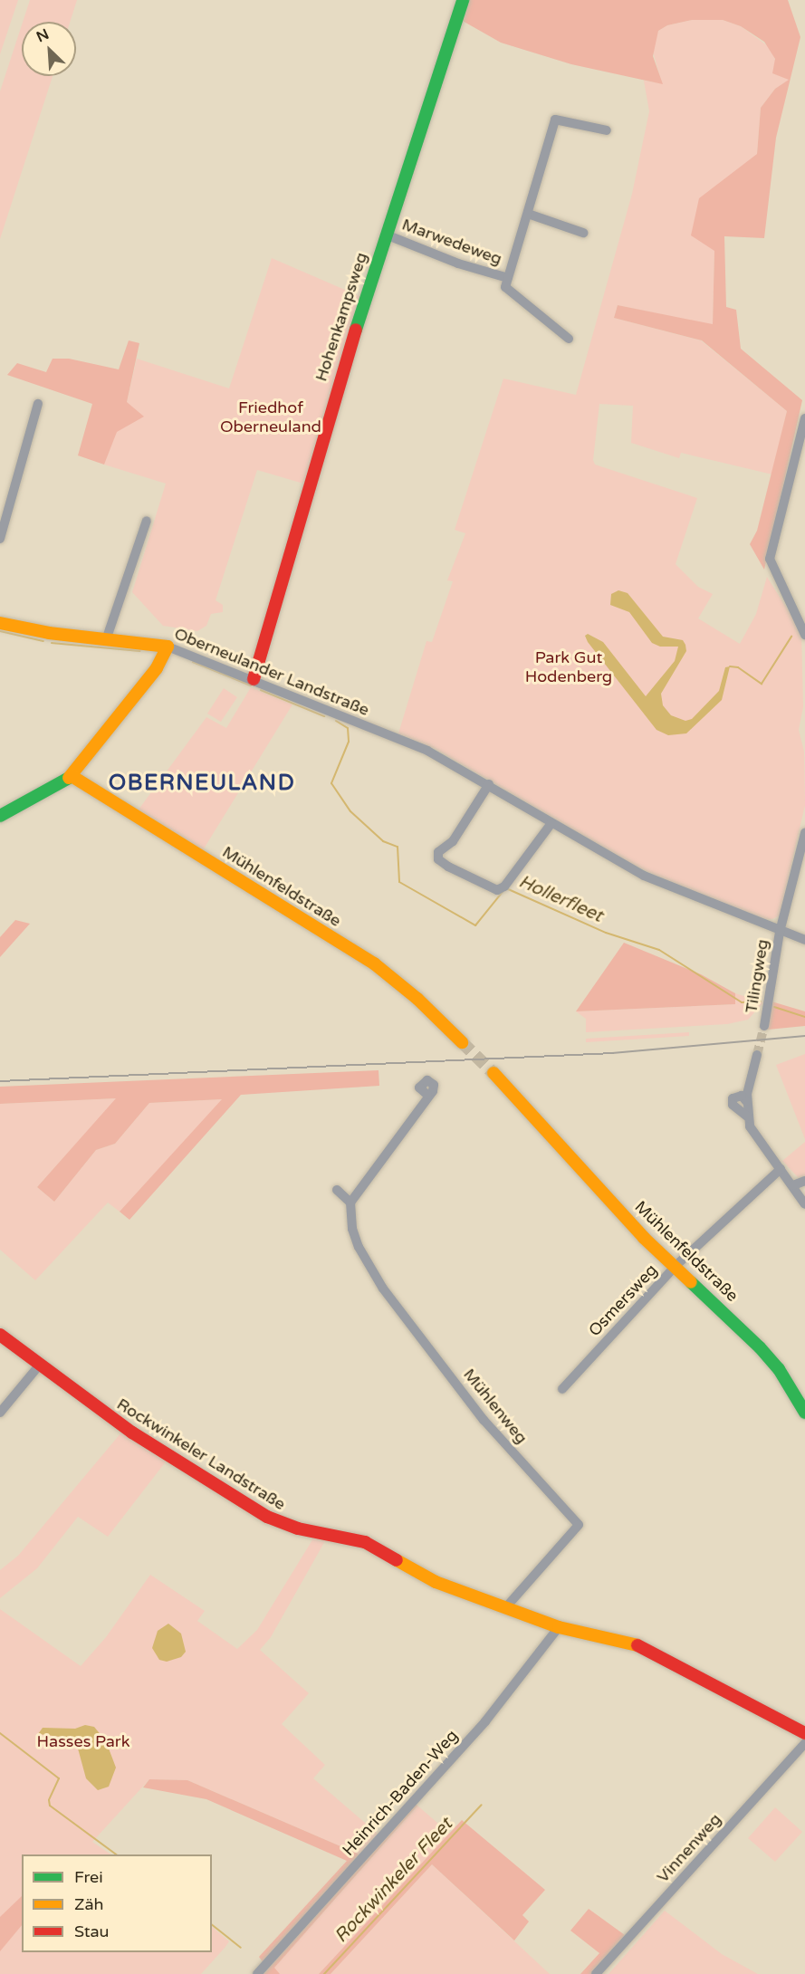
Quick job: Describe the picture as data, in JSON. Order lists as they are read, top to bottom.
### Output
{
  "streets": {
    "street": [
      "Marwedeweg",
      "Hohenkampsweg",
      "Oberneulander Landstraße",
      "Mühlenfeldstraße",
      "Tilingweg",
      "Osmersweg",
      "Mühlenweg",
      "Rockwinkeler Landstraße",
      "Heinrich-Baden-Weg",
      "Vinnenweg"
    ]
  },
  "crossings": [
    ["Marwedeweg", "Hohenkampsweg"],
    ["Hohenkampsweg", "Oberneulander Landstraße"],
    ["Oberneulander Landstraße", "Tilingweg"],
    ["Mühlenfeldstraße", "Osmersweg"],
    ["Mühlenweg", "Rockwinkeler Landstraße"],
    ["Rockwinkeler Landstraße", "Heinrich-Baden-Weg"]
  ],
  "districts": ["OBERNEULAND"],
  "water": ["Hollerfleet", "Rockwinkeler Fleet"],
  "parks": ["Friedhof Oberneuland", "Park Gut Hodenberg", "Hasses Park"],
  "legend": ["Frei", "Zäh", "Stau"],
  "north": "top left"
}
